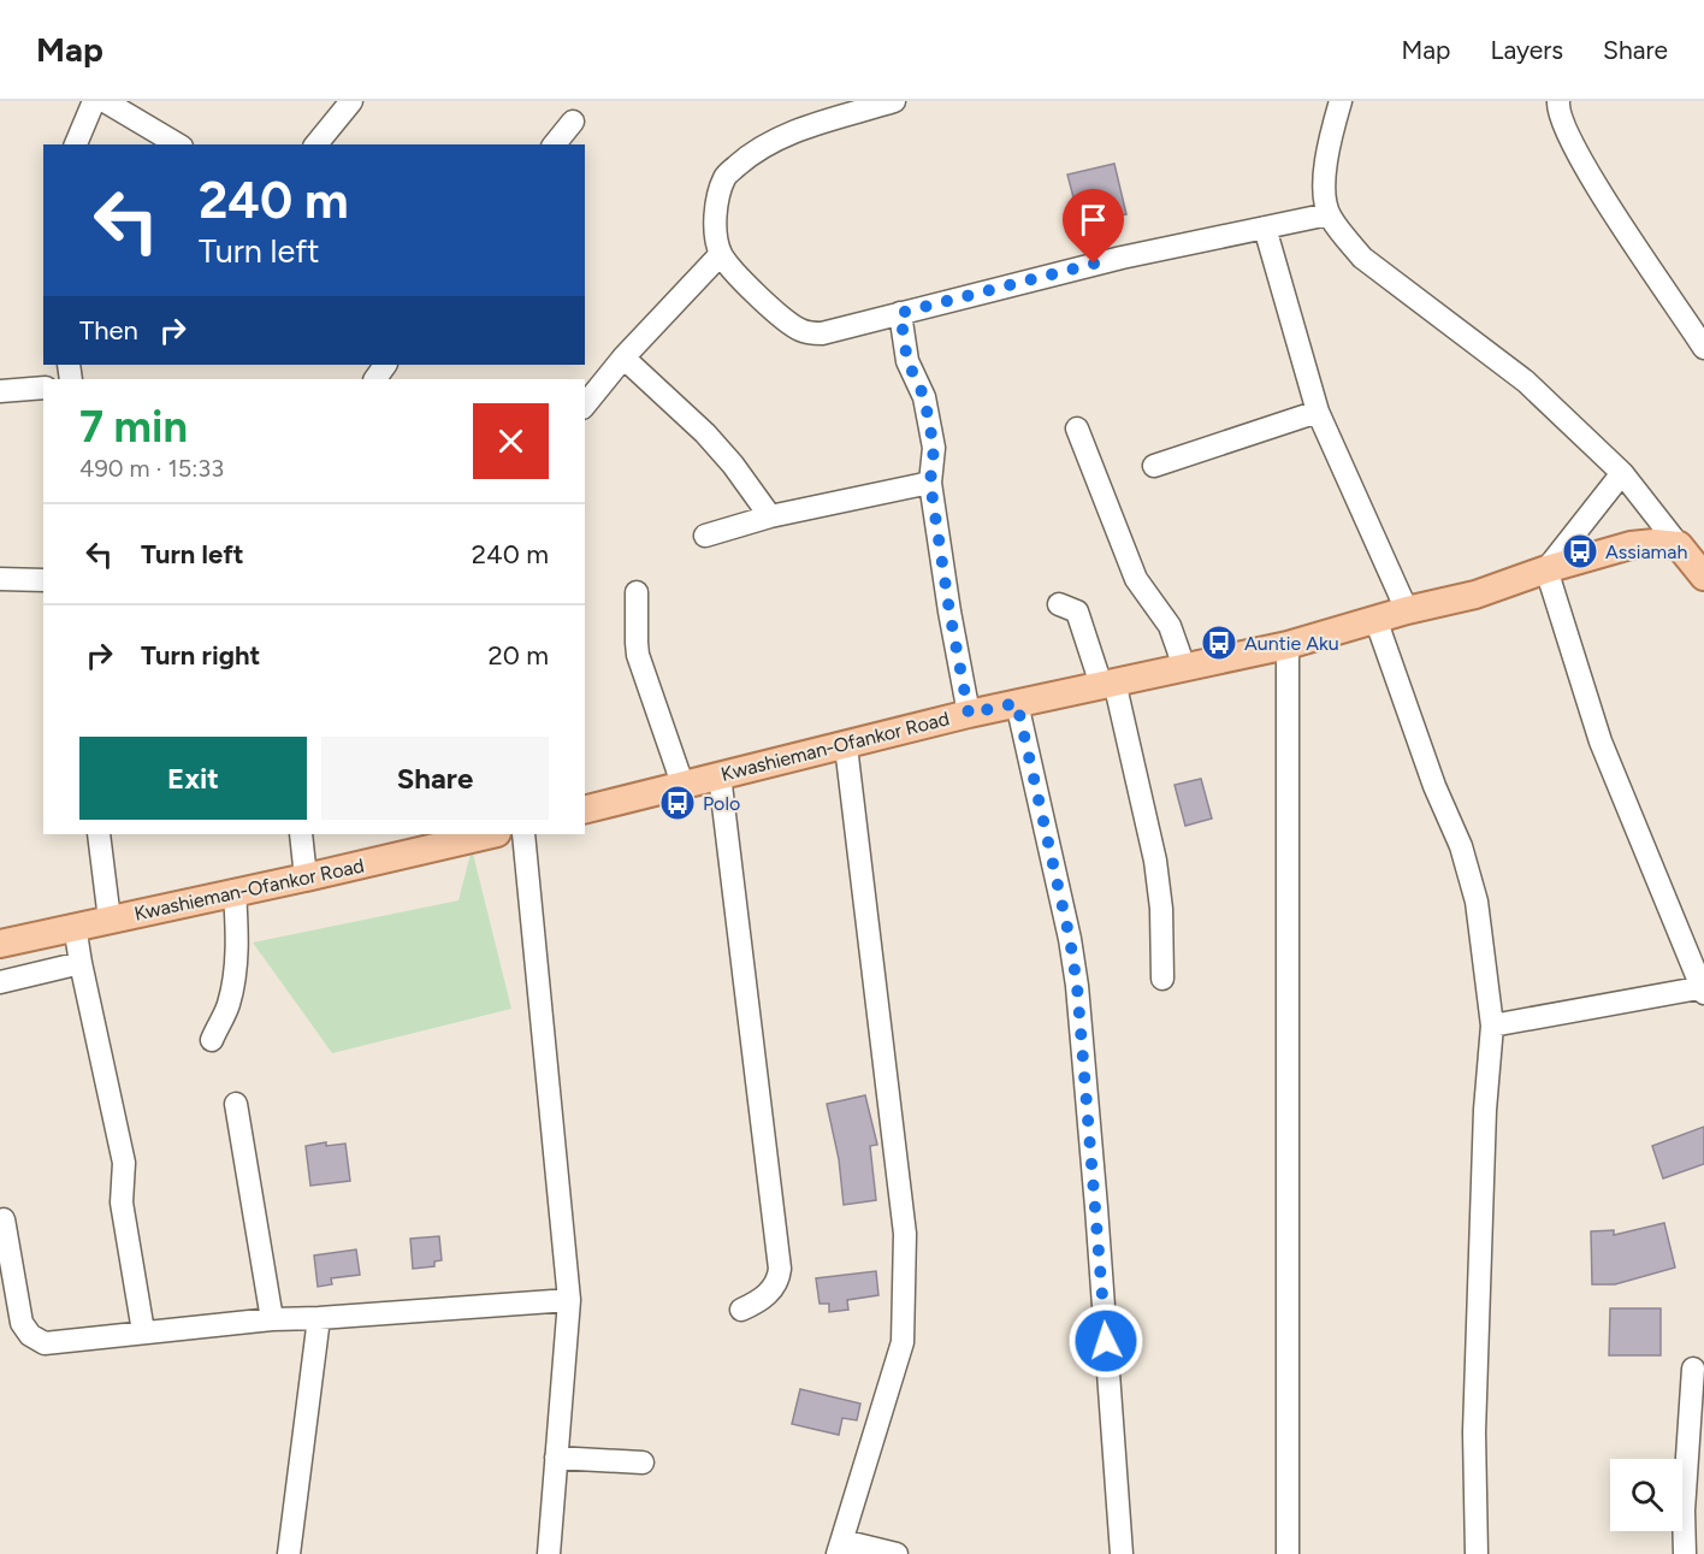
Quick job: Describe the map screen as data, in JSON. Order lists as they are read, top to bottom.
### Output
{
  "streets": {
    "main road": ["Kwashieman-Ofankor Road"]
  },
  "places": {
    "bus stop": ["Assiamah", "Auntie Aku", "Polo"]
  },
  "page": {
    "header": "Map",
    "nav": ["Map", "Layers", "Share"],
    "turn": ["240 m", "Turn left"],
    "then": "Then",
    "heading": ["7 min", "490 m · 15:33"],
    "list": [
      {
        "name": "Turn left",
        "value": "240 m"
      },
      {
        "name": "Turn right",
        "value": "20 m"
      }
    ],
    "buttons": ["Exit", "Share"]
  }
}
